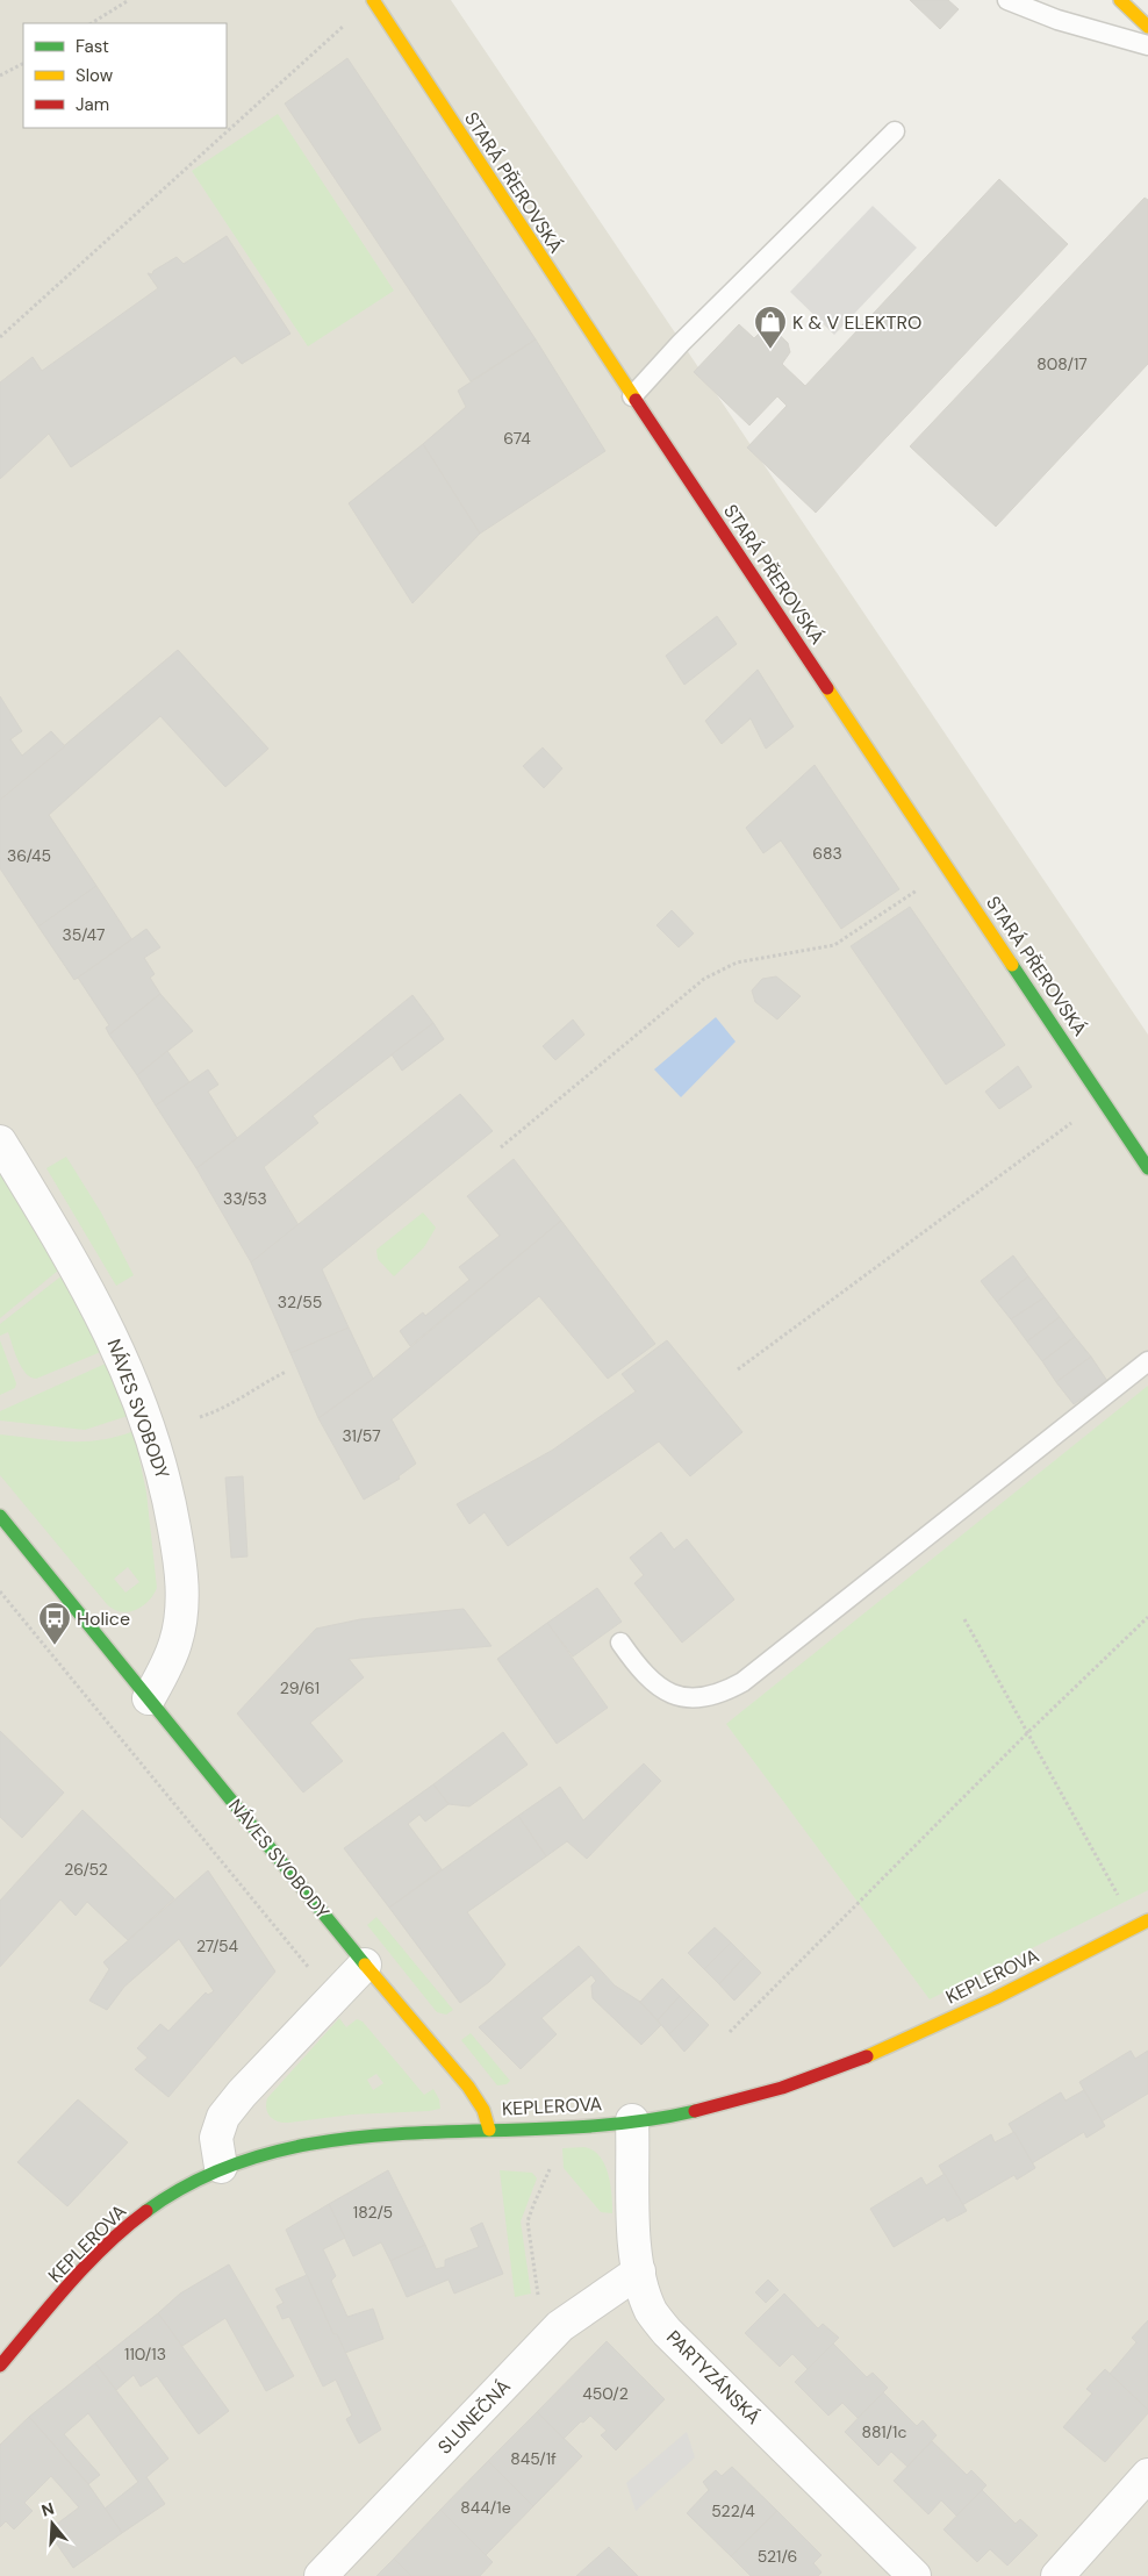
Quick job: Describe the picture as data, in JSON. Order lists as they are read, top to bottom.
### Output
{
  "streets": {
    "street": [
      "STARÁ PŘEROVSKÁ",
      "NÁVES SVOBODY",
      "KEPLEROVA",
      "PARTYZÁNSKÁ",
      "SLUNEČNÁ"
    ]
  },
  "crossings": [
    ["NÁVES SVOBODY", "KEPLEROVA"],
    ["KEPLEROVA", "PARTYZÁNSKÁ"],
    ["PARTYZÁNSKÁ", "SLUNEČNÁ"]
  ],
  "places": {
    "shop": ["K & V ELEKTRO"],
    "bus stop": ["Holice"]
  },
  "house_numbers": [
    "808/17",
    "674",
    "683",
    "36/45",
    "35/47",
    "33/53",
    "32/55",
    "31/57",
    "29/61",
    "26/52",
    "27/54",
    "182/5",
    "110/13",
    "450/2",
    "881/1c",
    "845/1f",
    "844/1e",
    "522/4",
    "521/6"
  ],
  "legend": ["Fast", "Slow", "Jam"],
  "north": "top"
}
